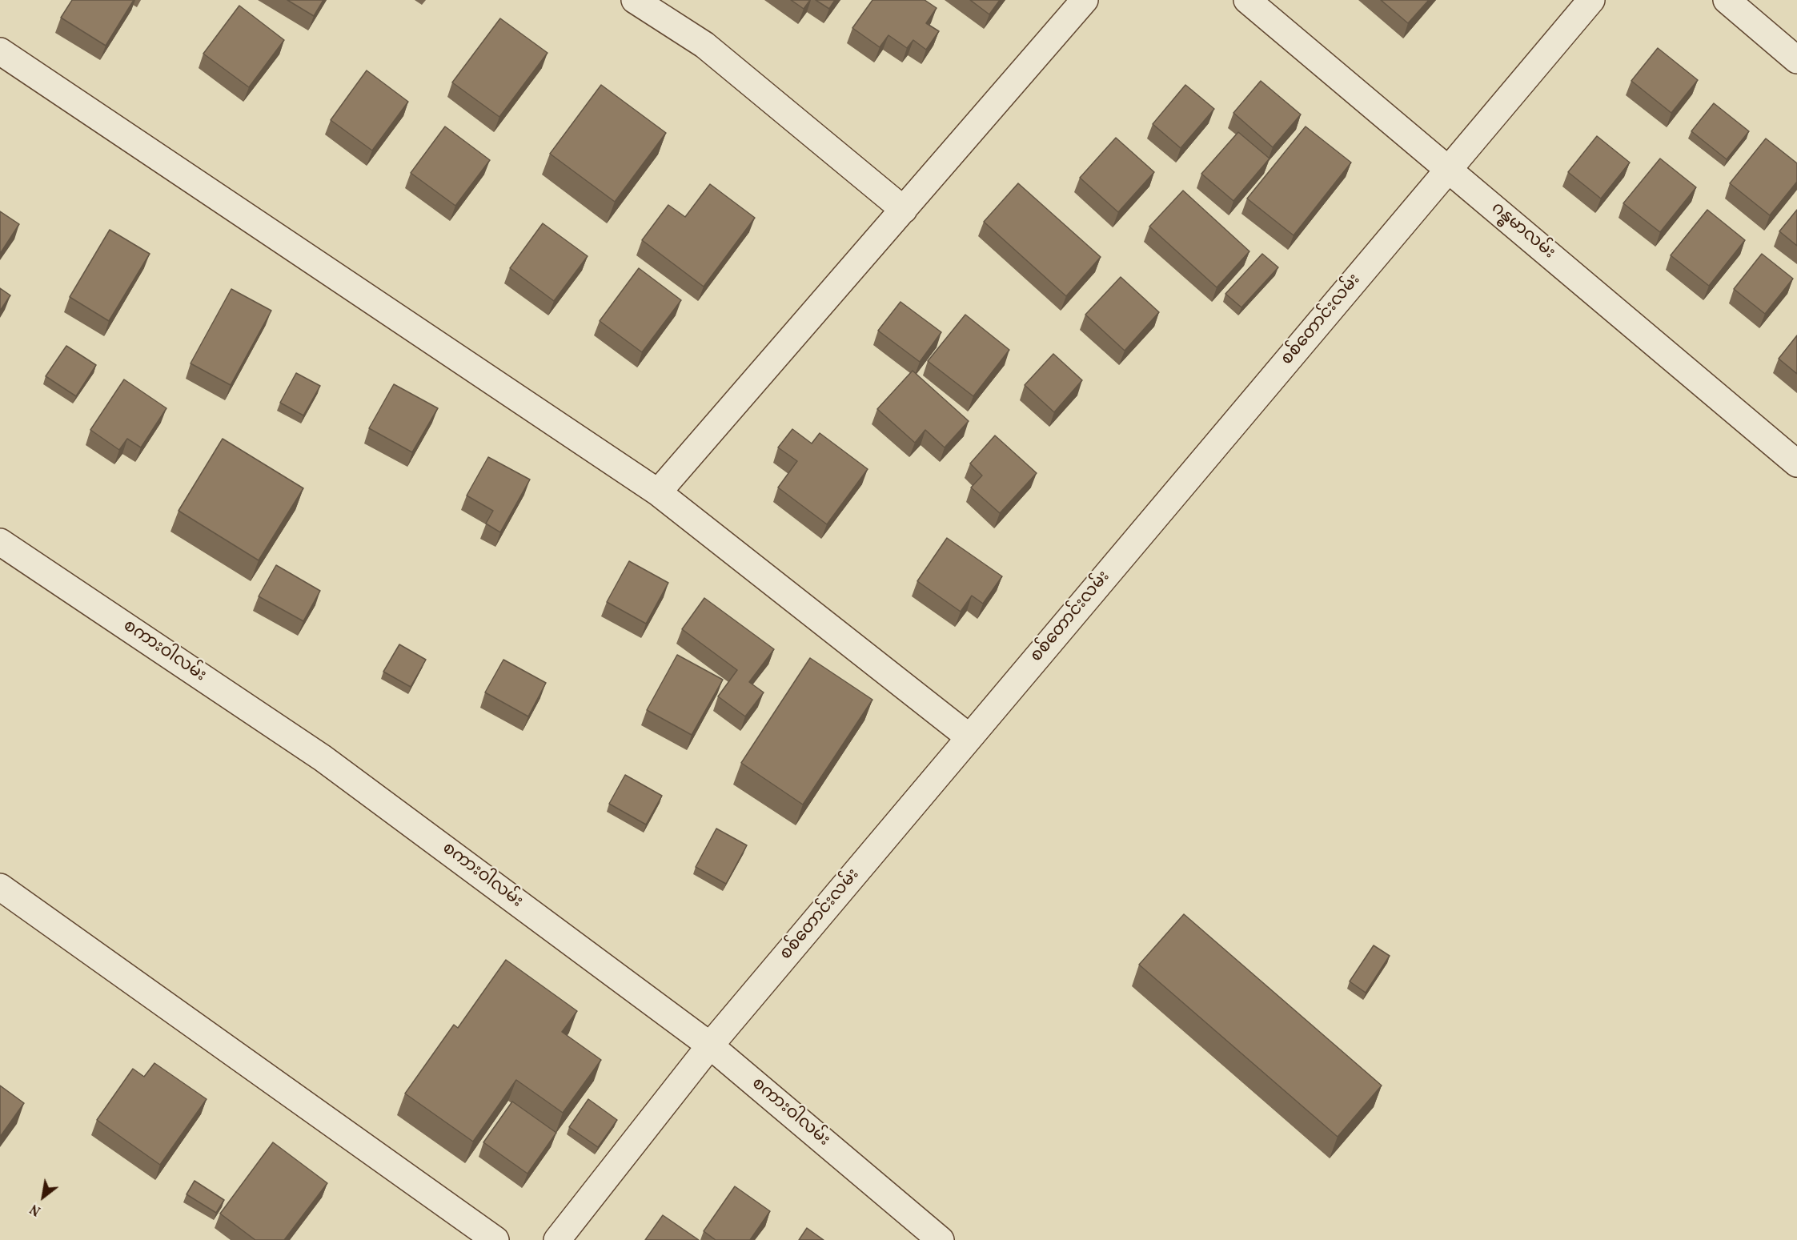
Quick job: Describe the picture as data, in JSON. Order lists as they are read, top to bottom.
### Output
{
  "streets": {
    "street": ["ဂန္ဓမာလမ်း", "စစ်တောင်းလမ်း", "စကားဝါလမ်း"]
  },
  "crossings": [
    ["ဂန္ဓမာလမ်း", "စစ်တောင်းလမ်း"],
    ["စစ်တောင်းလမ်း", "စကားဝါလမ်း"]
  ],
  "north": "bottom left"
}
